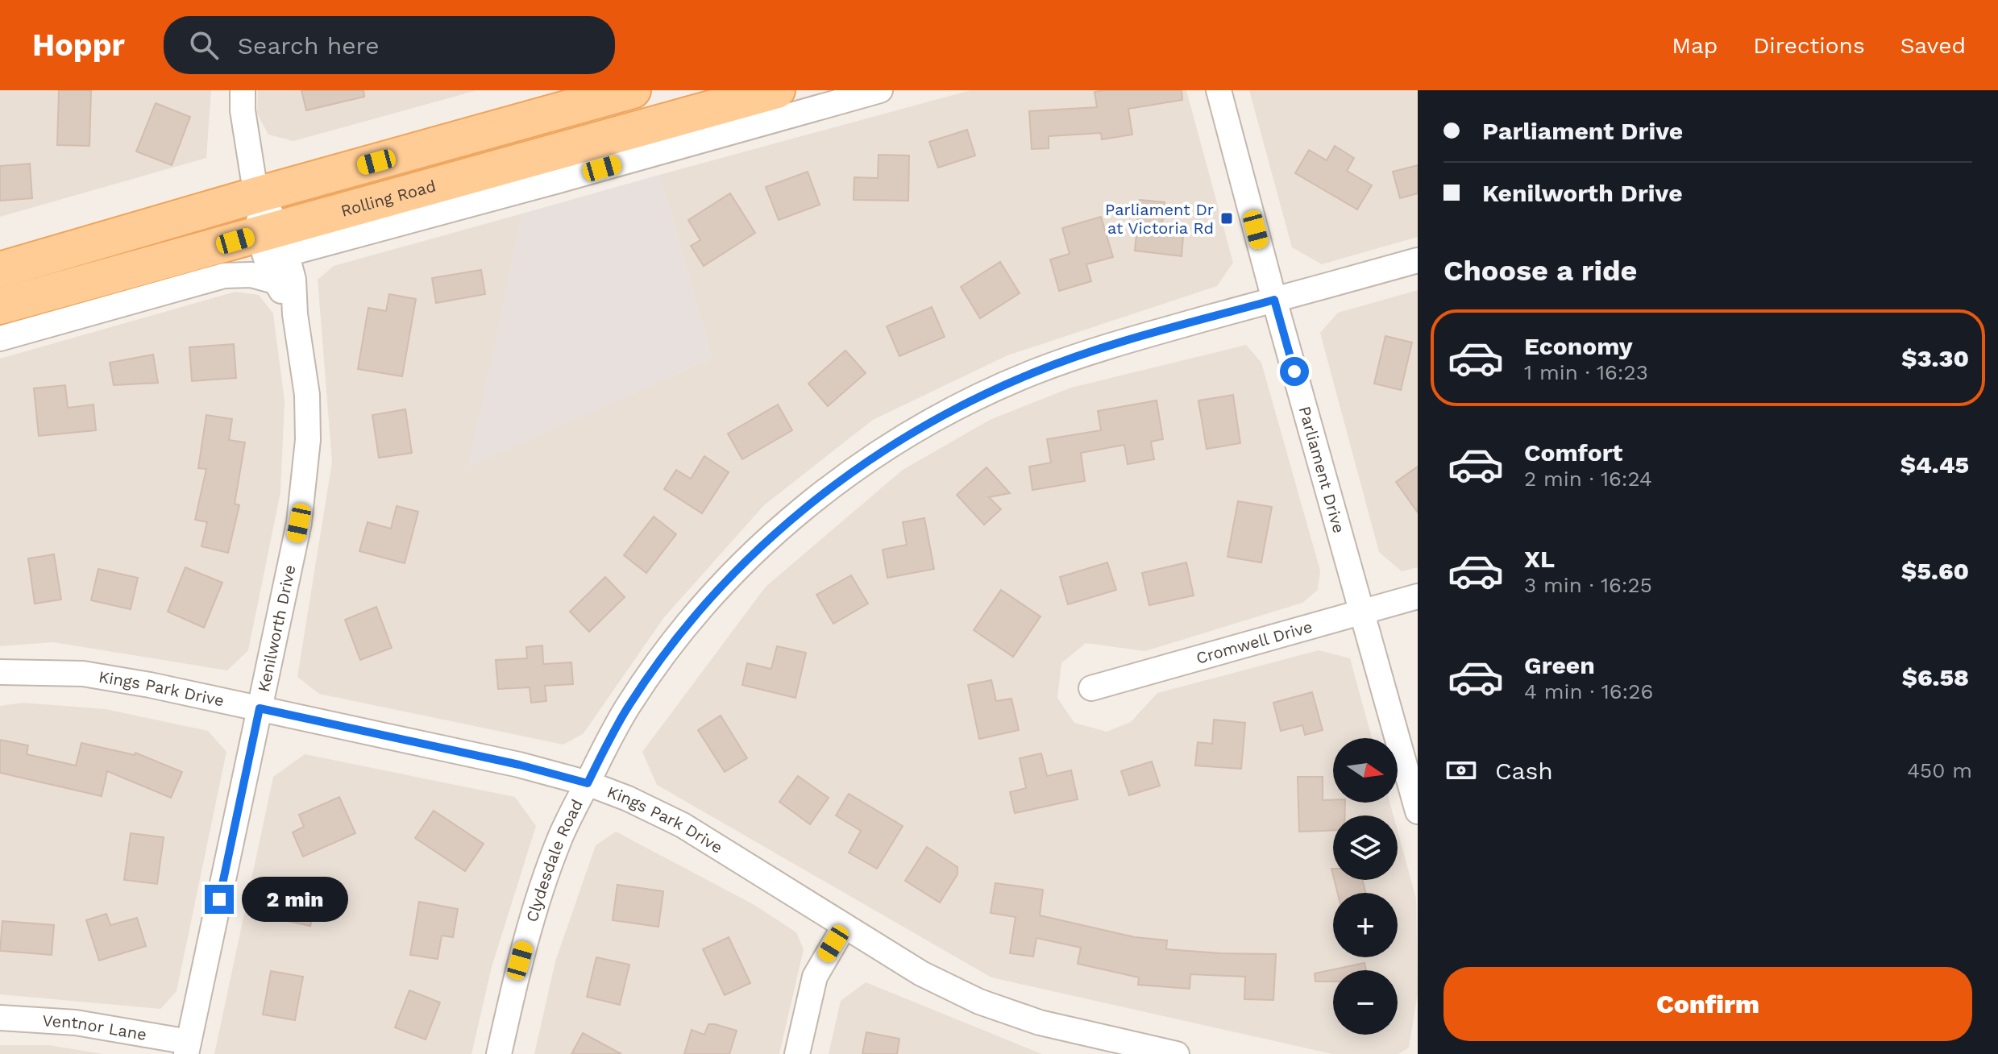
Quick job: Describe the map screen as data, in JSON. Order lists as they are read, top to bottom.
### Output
{
  "streets": {
    "main road": ["Rolling Road"],
    "street": [
      "Parliament Drive",
      "Kenilworth Drive",
      "Cromwell Drive",
      "Kings Park Drive",
      "Clydesdale Road",
      "Ventnor Lane"
    ]
  },
  "crossings": [
    ["Rolling Road", "Kenilworth Drive"],
    ["Parliament Drive", "Cromwell Drive"],
    ["Parliament Drive", "Clydesdale Road"],
    ["Kenilworth Drive", "Kings Park Drive"],
    ["Kenilworth Drive", "Ventnor Lane"],
    ["Kings Park Drive", "Clydesdale Road"]
  ],
  "places": {
    "transit": ["Parliament Dr at Victoria Rd"]
  },
  "north": "right",
  "page": {
    "header": "Hoppr",
    "search": "Search here",
    "nav": ["Map", "Directions", "Saved"],
    "banner": ["Parliament Drive", "Kenilworth Drive"],
    "heading": "Choose a ride",
    "list": [
      {
        "name": "Economy",
        "note": "1 min · 16:23",
        "value": "$3.30"
      },
      {
        "name": "Comfort",
        "note": "2 min · 16:24",
        "value": "$4.45"
      },
      {
        "name": "XL",
        "note": "3 min · 16:25",
        "value": "$5.60"
      },
      {
        "name": "Green",
        "note": "4 min · 16:26",
        "value": "$6.58"
      }
    ],
    "pay": ["Cash", "450 m"],
    "map_buttons": ["+", "−"],
    "bubble": "2 min",
    "buttons": "Confirm"
  }
}
